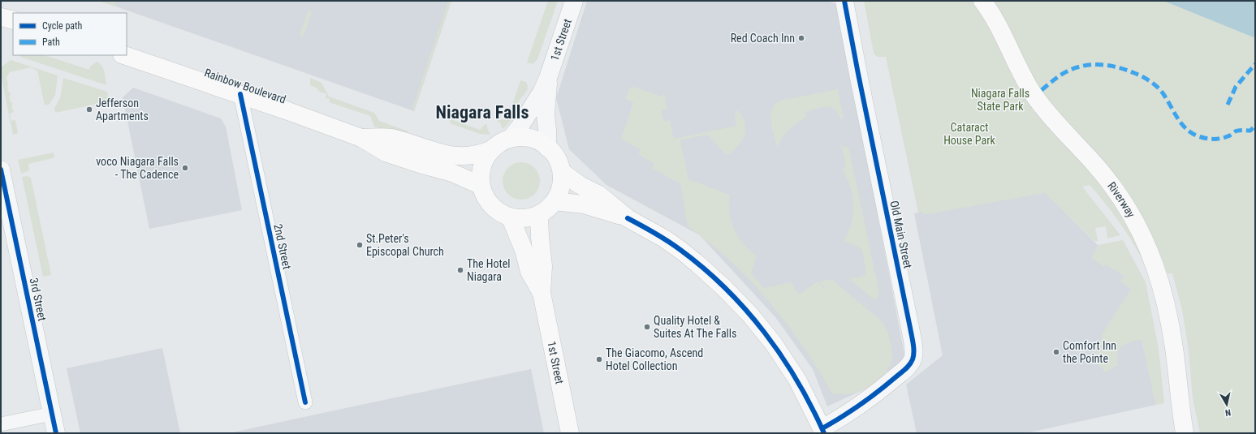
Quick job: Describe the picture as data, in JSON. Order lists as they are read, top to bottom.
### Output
{
  "streets": {
    "main road": ["1st Street", "Rainbow Boulevard", "Riverway"],
    "street": ["Old Main Street", "2nd Street", "3rd Street"]
  },
  "crossings": [
    ["1st Street", "Rainbow Boulevard"],
    ["Rainbow Boulevard", "2nd Street"]
  ],
  "districts": ["Niagara Falls"],
  "parks": ["Niagara Falls State Park", "Cataract House Park"],
  "places": [
    "Red Coach Inn",
    "Jefferson Apartments",
    "voco Niagara Falls - The Cadence",
    "St.Peter's Episcopal Church",
    "The Hotel Niagara",
    "Quality Hotel & Suites At The Falls",
    "Comfort Inn the Pointe",
    "The Giacomo, Ascend Hotel Collection"
  ],
  "legend": ["Cycle path", "Path"],
  "north": "bottom"
}
